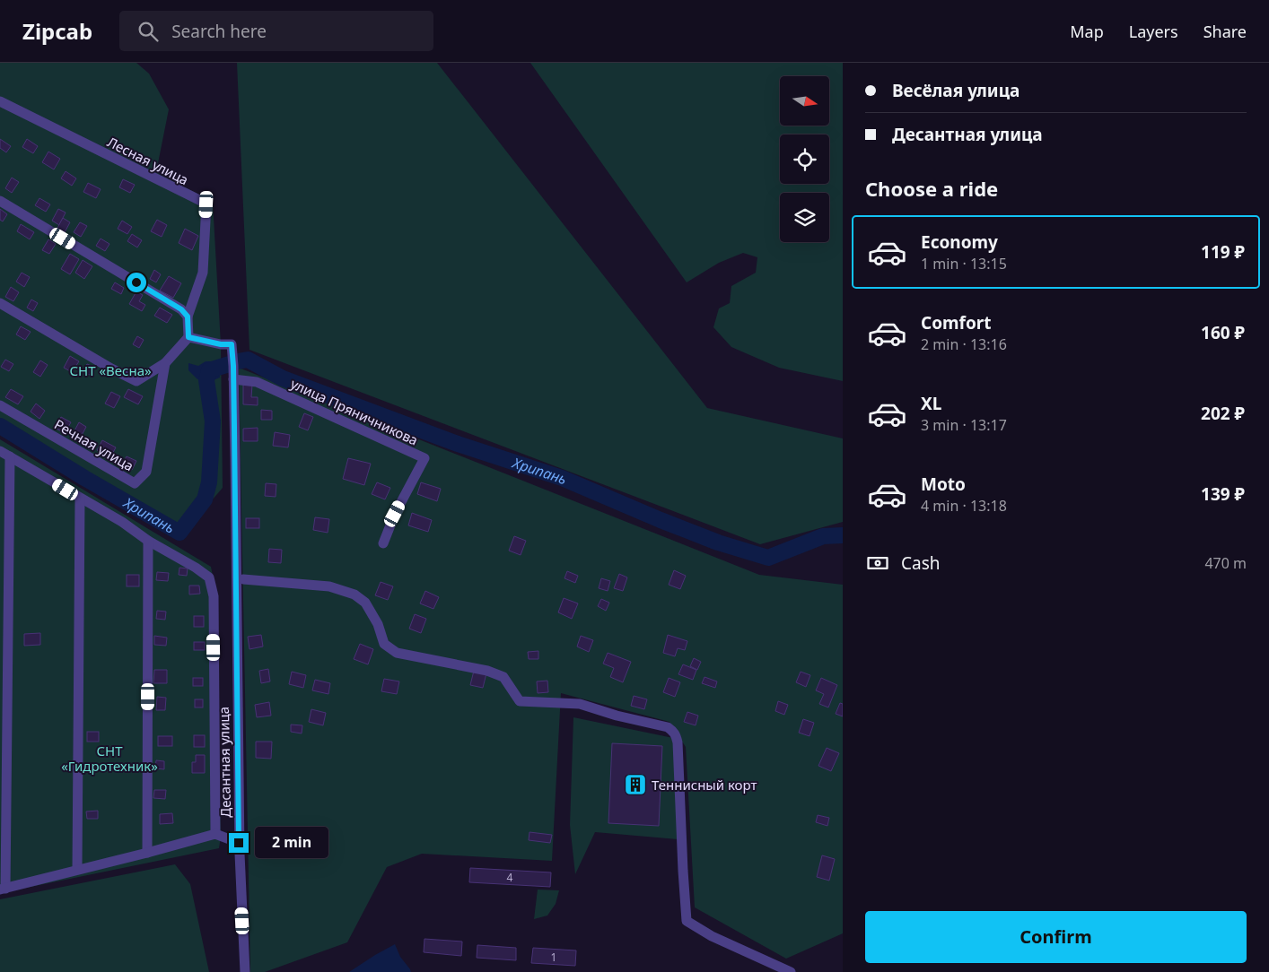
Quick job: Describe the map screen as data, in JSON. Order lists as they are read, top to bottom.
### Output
{
  "streets": {
    "street": [
      "Лесная улица",
      "улица Пряничникова",
      "Речная улица",
      "Десантная улица"
    ]
  },
  "crossings": [
    ["улица Пряничникова", "Десантная улица"]
  ],
  "water": ["Хрипань"],
  "parks": ["СНТ «Весна»", "СНТ «Гидротехник»"],
  "places": {
    "building": ["Теннисный корт"]
  },
  "house_numbers": ["4", "1"],
  "north": "right",
  "page": {
    "header": "Zipcab",
    "search": "Search here",
    "nav": ["Map", "Layers", "Share"],
    "banner": ["Весёлая улица", "Десантная улица"],
    "heading": "Choose a ride",
    "list": [
      {
        "name": "Economy",
        "note": "1 min · 13:15",
        "value": "119 ₽"
      },
      {
        "name": "Comfort",
        "note": "2 min · 13:16",
        "value": "160 ₽"
      },
      {
        "name": "XL",
        "note": "3 min · 13:17",
        "value": "202 ₽"
      },
      {
        "name": "Moto",
        "note": "4 min · 13:18",
        "value": "139 ₽"
      }
    ],
    "pay": ["Cash", "470 m"],
    "bubble": "2 min",
    "buttons": "Confirm"
  }
}
